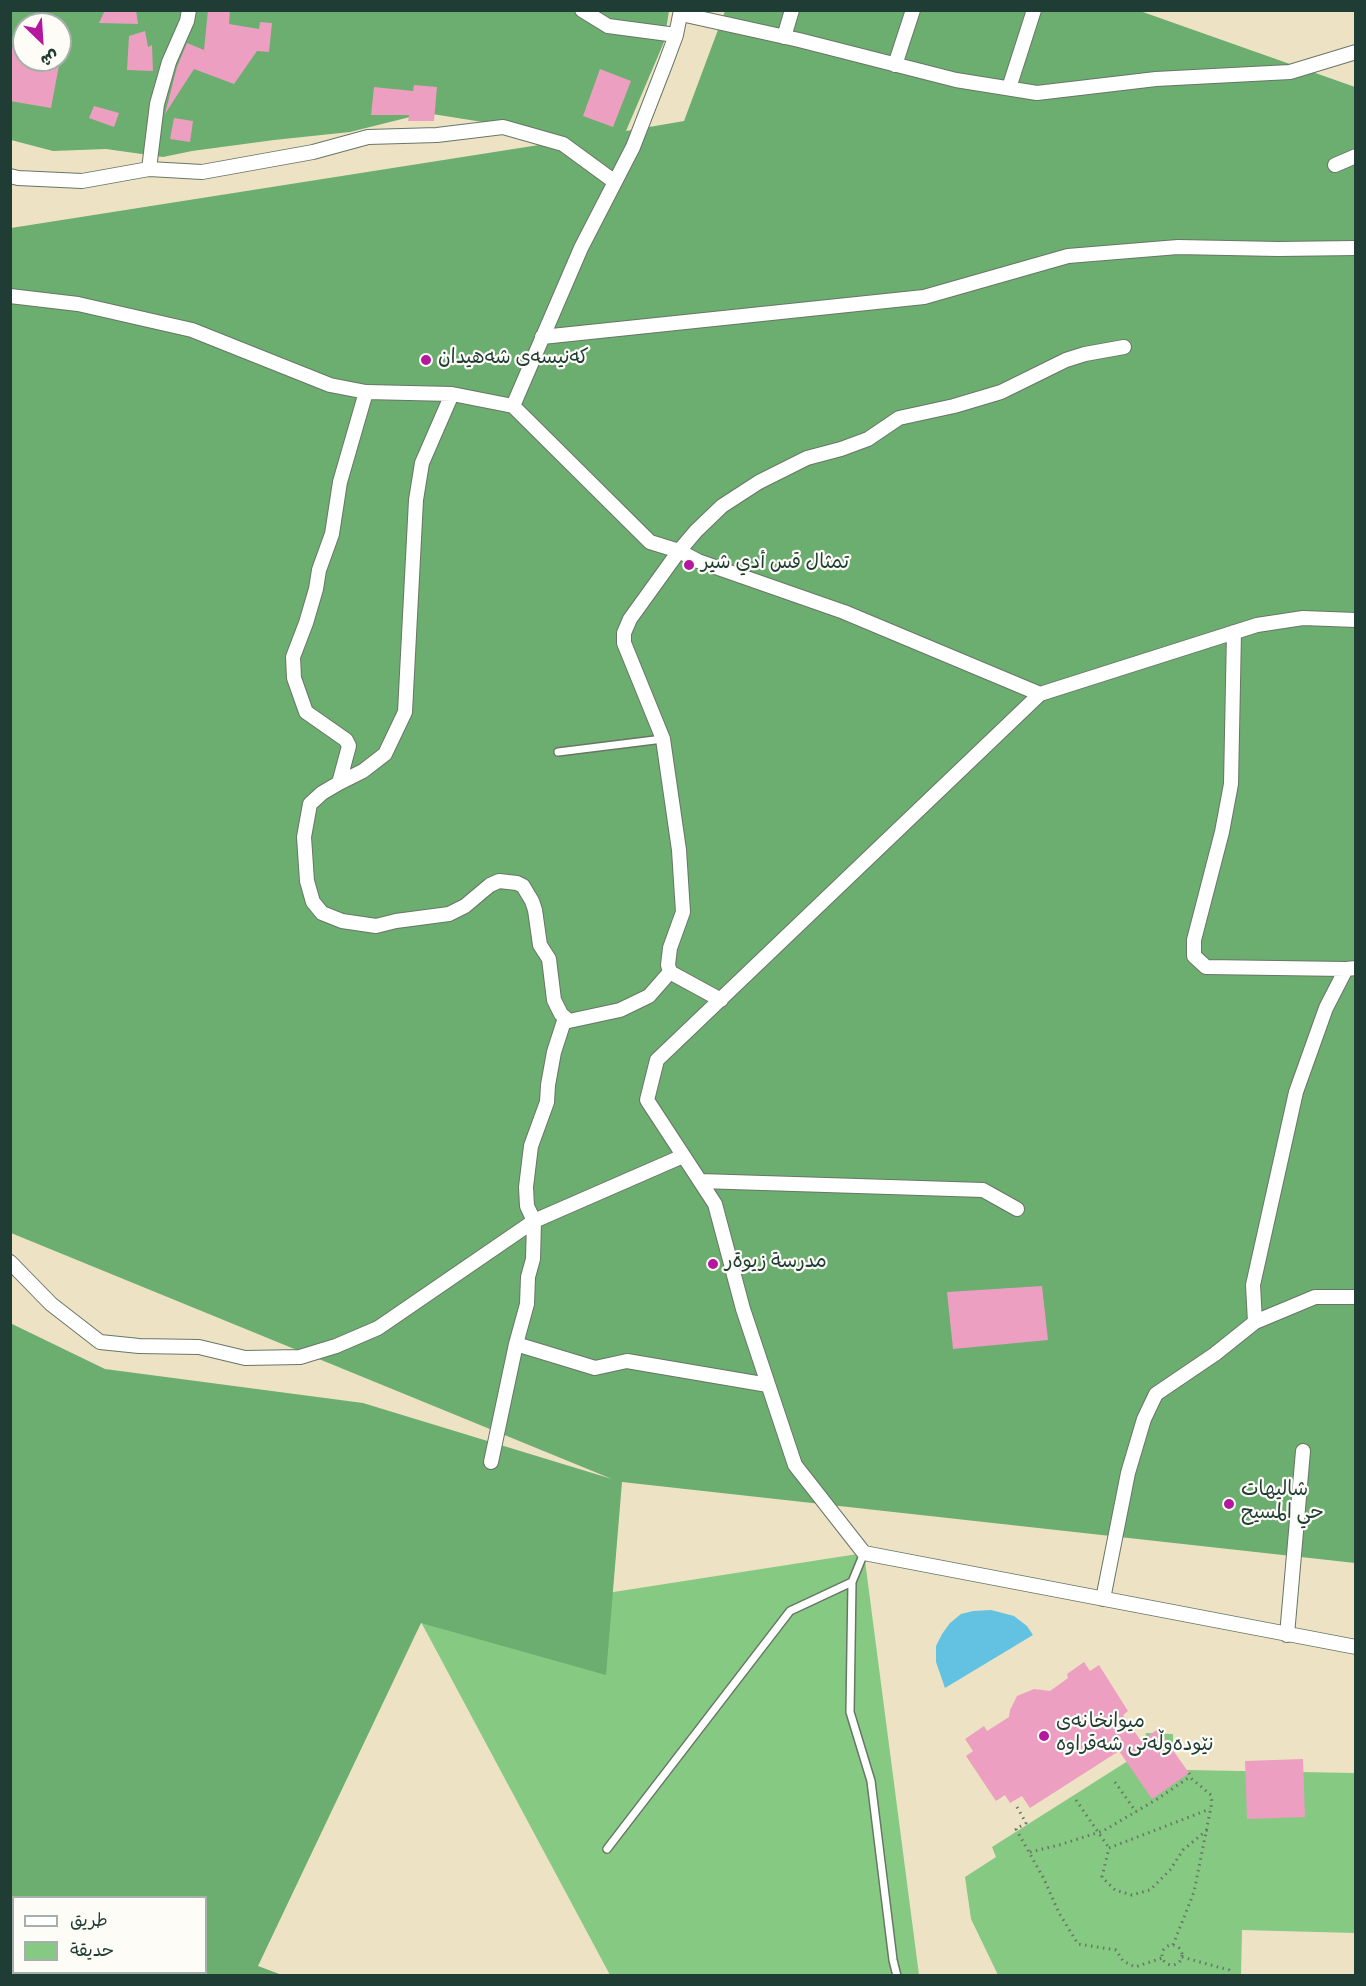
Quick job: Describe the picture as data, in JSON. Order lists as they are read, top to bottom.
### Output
{
  "places": [
    "کەنیسەی شەهیدان",
    "تمثال قس أدي شير",
    "مدرسة زيوةر",
    "شاليهات حي المسيح",
    "میوانخانەی نێودەوڵەتی شەقراوە"
  ],
  "legend": ["طريق", "حديقة"],
  "north": "bottom right"
}
